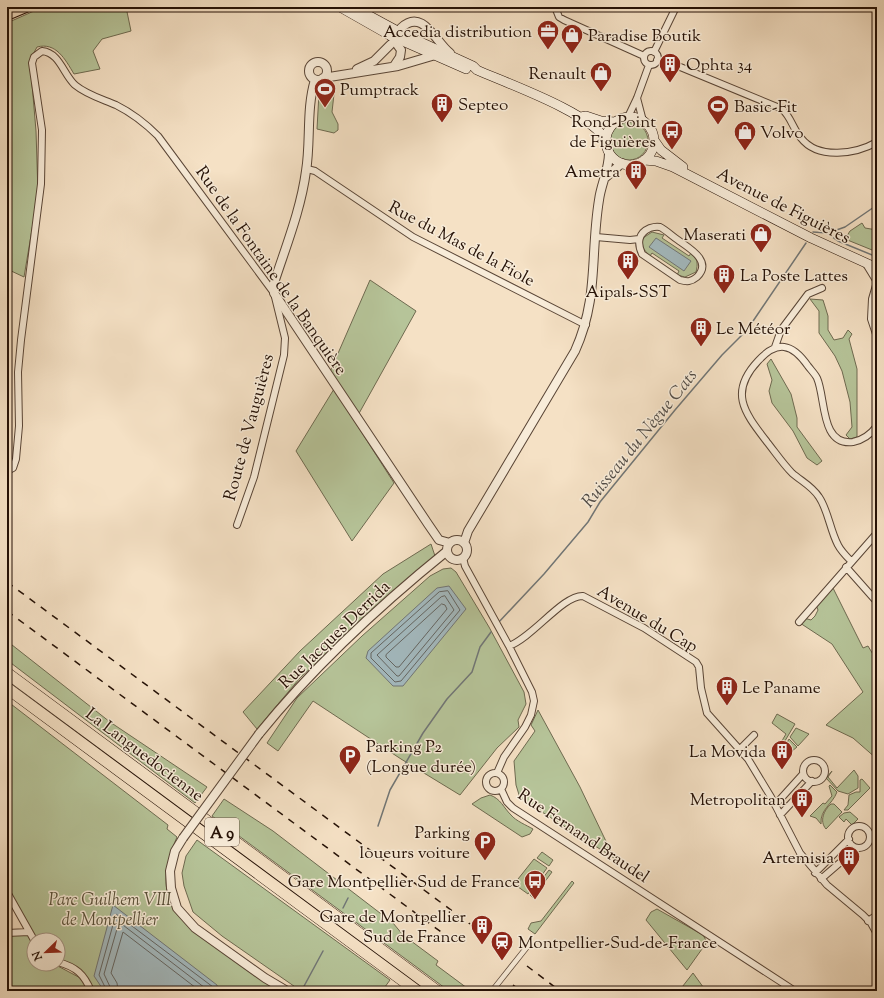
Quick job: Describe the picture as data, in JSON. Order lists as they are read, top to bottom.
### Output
{
  "streets": {
    "highway": ["La Languedocienne", "A 9"],
    "main road": ["Avenue de Figuières"],
    "street": [
      "Rue du Mas de la Fiole",
      "Rue de la Fontaine de la Banquière",
      "Route de Vauguières",
      "Avenue du Cap",
      "Rue Jacques Derrida",
      "Rue Fernand Braudel"
    ]
  },
  "crossings": [
    ["Rue du Mas de la Fiole", "Route de Vauguières"],
    ["Rue de la Fontaine de la Banquière", "Route de Vauguières"]
  ],
  "water": ["Ruisseau du Nègue Cats"],
  "parks": ["Parc Guilhem VIII de Montpellier"],
  "places": {
    "office": ["Accedia distribution"],
    "shop": [
      "Paradise Boutik",
      "Renault",
      "Volvo",
      "Maserati"
    ],
    "building": [
      "Ophta 34",
      "Septeo",
      "Ametra",
      "Aipals-SST",
      "La Poste Lattes",
      "Le Météor",
      "Le Paname",
      "La Movida",
      "Metropolitan",
      "Artemisia",
      "Gare de Montpellier Sud de France"
    ],
    "sports": ["Pumptrack", "Basic-Fit"],
    "bus stop": ["Rond-Point de Figuières", "Gare Montpellier Sud de France"],
    "parking": ["Parking P2 (Longue durée)", "Parking loueurs voiture"],
    "station": ["Montpellier-Sud-de-France"]
  },
  "north": "bottom left"
}
